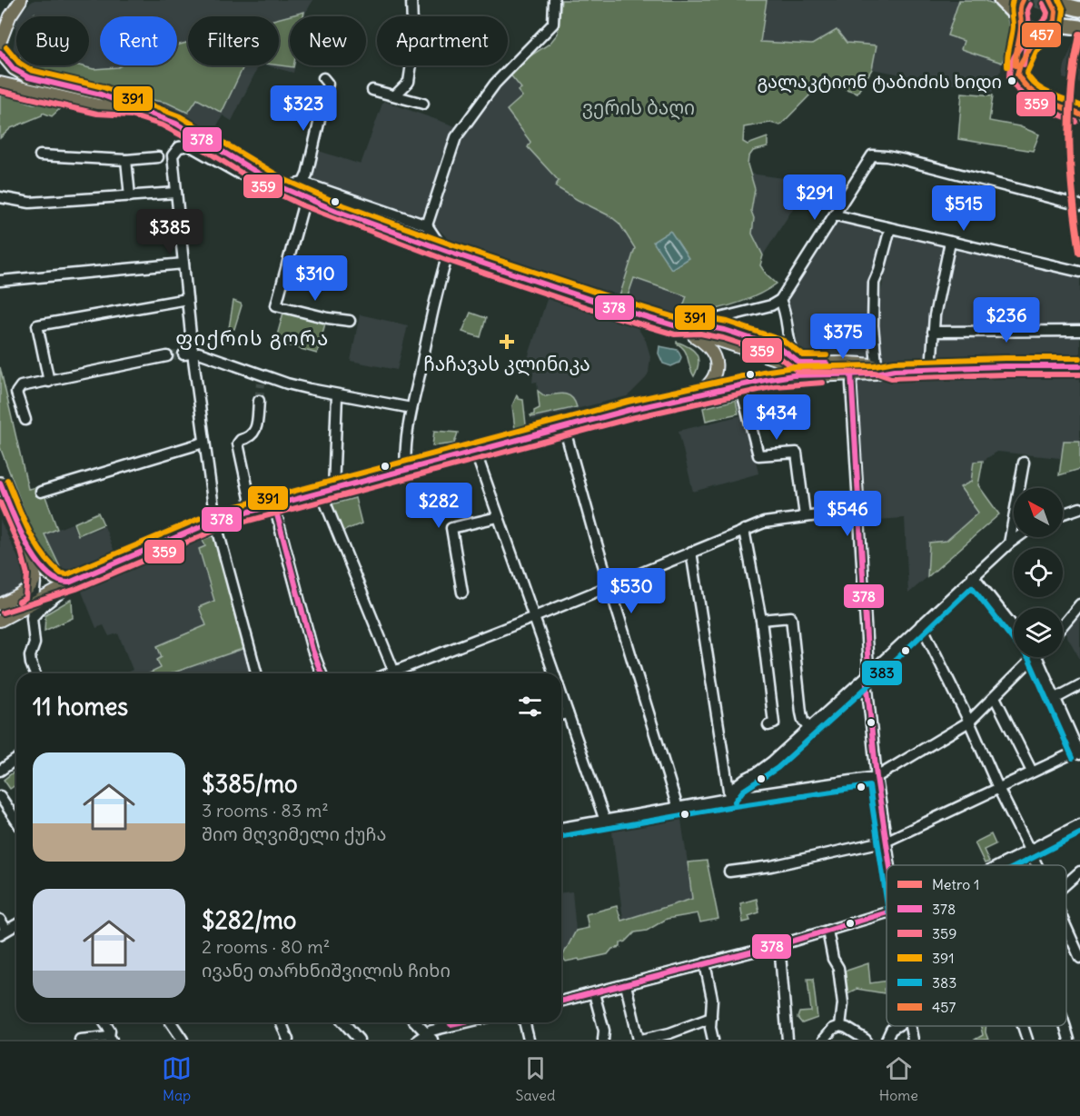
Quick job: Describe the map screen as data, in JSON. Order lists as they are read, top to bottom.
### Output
{
  "districts": ["ფიქრის გორა"],
  "parks": ["ვერის ბაღი"],
  "places": {
    "other": ["გალაკტიონ ტაბიძის ხიდი"],
    "health": ["ჩაჩავას კლინიკა"]
  },
  "lines": [
    "transit line 391",
    "transit line 457",
    "transit line 359",
    "metro line 1",
    "transit line 378",
    "transit line 383"
  ],
  "legend": [
    "Metro 1",
    "378",
    "359",
    "391",
    "383",
    "457"
  ],
  "north": "top left",
  "page": {
    "chip": [
      "Buy",
      "Rent",
      "Filters",
      "New",
      "Apartment"
    ],
    "price": [
      "$323",
      "$291",
      "$515",
      "$385",
      "$310",
      "$236",
      "$375",
      "$434",
      "$282",
      "$546",
      "$530"
    ],
    "heading": "11 homes",
    "list": [
      {
        "name": "$385/mo",
        "note": "3 rooms · 83 m² · შიო მღვიმელი ქუჩა"
      },
      {
        "name": "$282/mo",
        "note": "2 rooms · 80 m² · ივანე თარხნიშვილის ჩიხი"
      }
    ],
    "tabs": ["Map", "Saved", "Home"]
  }
}
